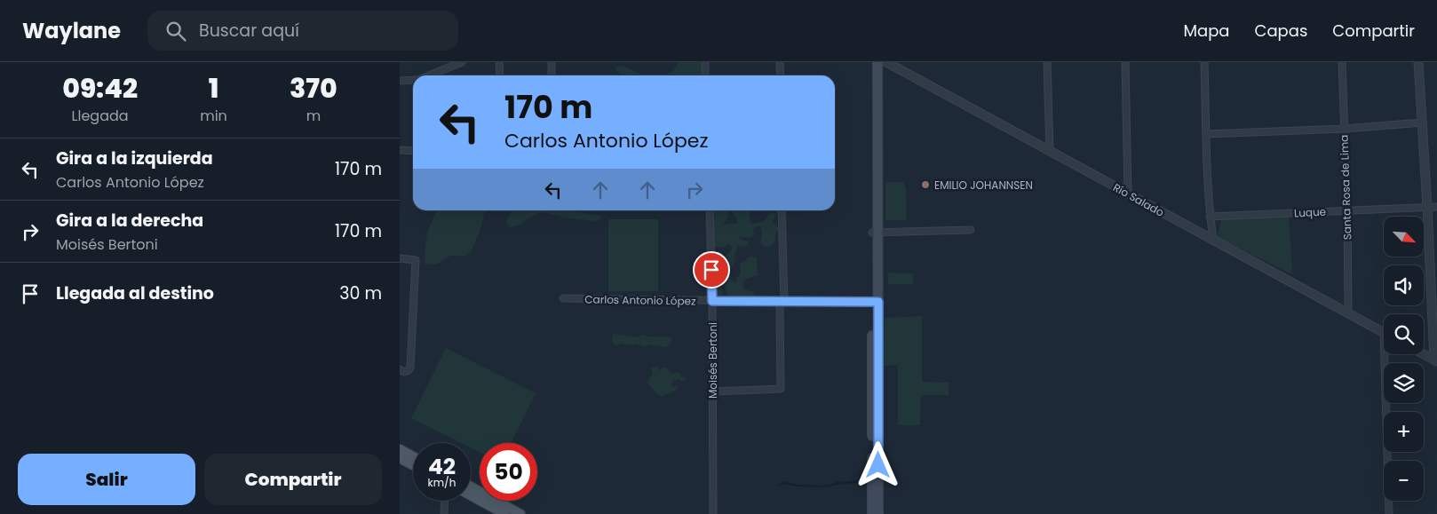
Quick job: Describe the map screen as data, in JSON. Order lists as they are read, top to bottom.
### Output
{
  "streets": {
    "street": [
      "Santa Rosa de Lima",
      "Río Salado",
      "Luque",
      "Carlos Antonio López",
      "Moisés Bertoni"
    ]
  },
  "crossings": [
    ["Santa Rosa de Lima", "Río Salado"],
    ["Santa Rosa de Lima", "Luque"],
    ["Carlos Antonio López", "Moisés Bertoni"]
  ],
  "places": ["EMILIO JOHANNSEN"],
  "north": "bottom right",
  "page": {
    "header": "Waylane",
    "search": "Buscar aquí",
    "nav": ["Mapa", "Capas", "Compartir"],
    "eta": [
      "09:42",
      "Llegada",
      "1",
      "min",
      "370",
      "m"
    ],
    "turn": ["170 m", "Carlos Antonio López"],
    "list": [
      {
        "name": "Gira a la izquierda",
        "note": "Carlos Antonio López",
        "value": "170 m"
      },
      {
        "name": "Gira a la derecha",
        "note": "Moisés Bertoni",
        "value": "170 m"
      },
      {
        "name": "Llegada al destino",
        "value": "30 m"
      }
    ],
    "map_buttons": ["+", "−"],
    "speed": "42 km/h",
    "limit": "50",
    "buttons": ["Salir", "Compartir"]
  }
}
